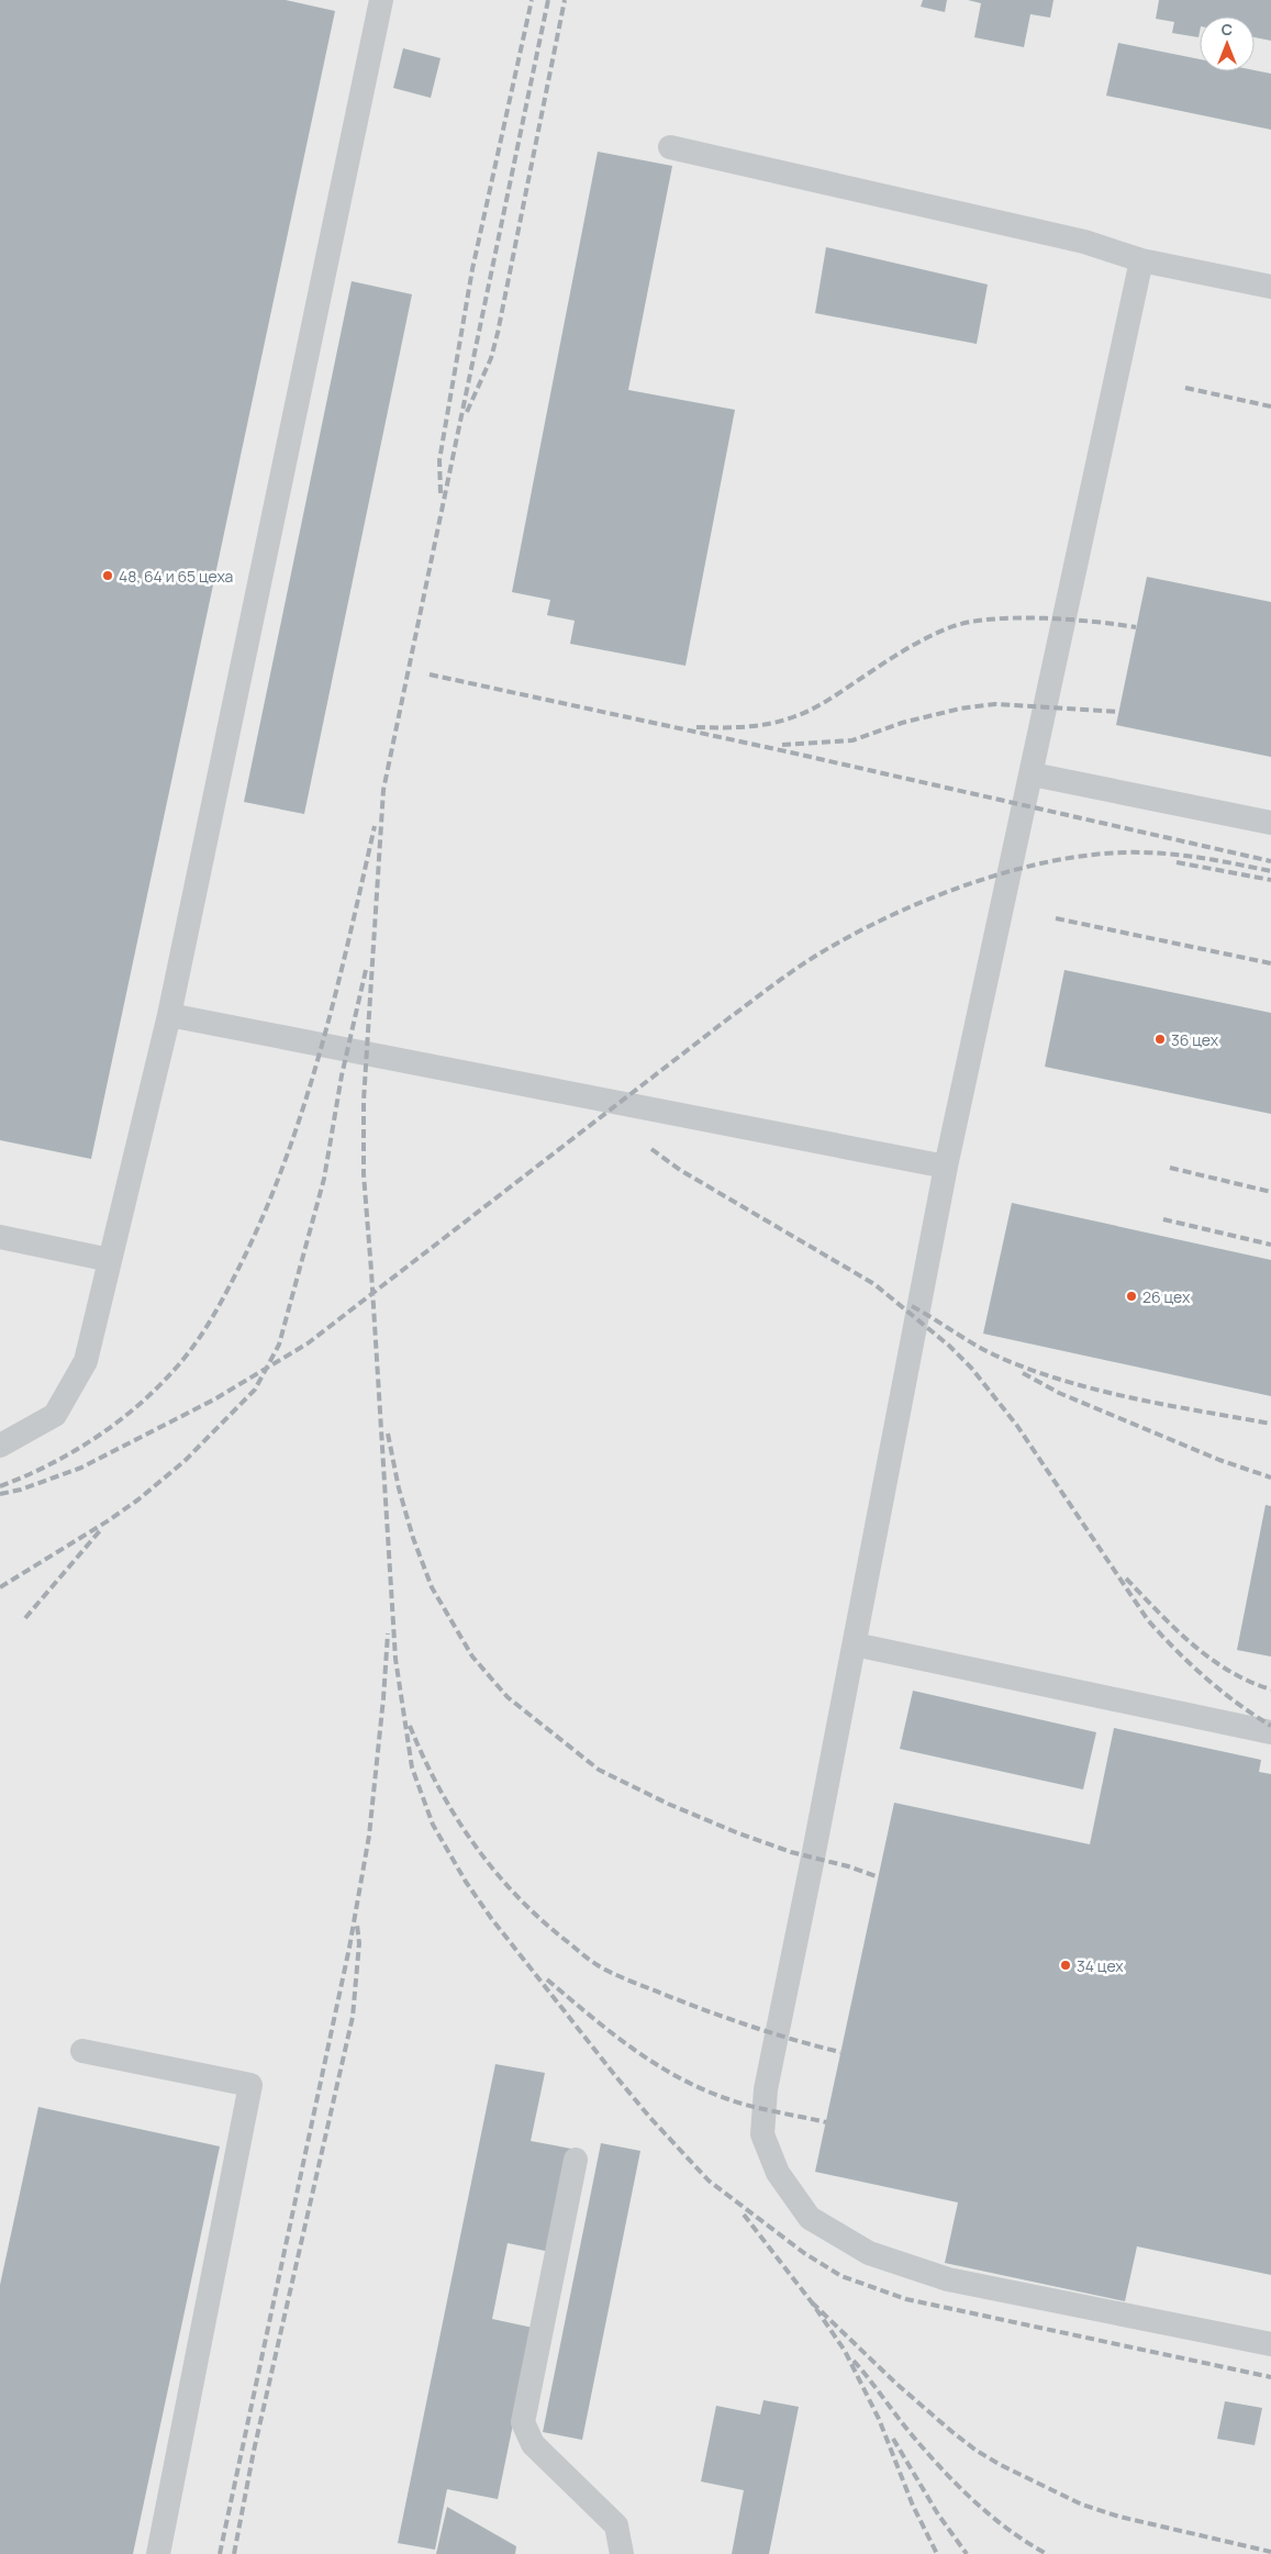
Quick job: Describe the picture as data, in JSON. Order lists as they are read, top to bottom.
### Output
{
  "places": [
    "48, 64 и 65 цеха",
    "36 цех",
    "26 цех",
    "34 цех"
  ],
  "north": "top"
}
